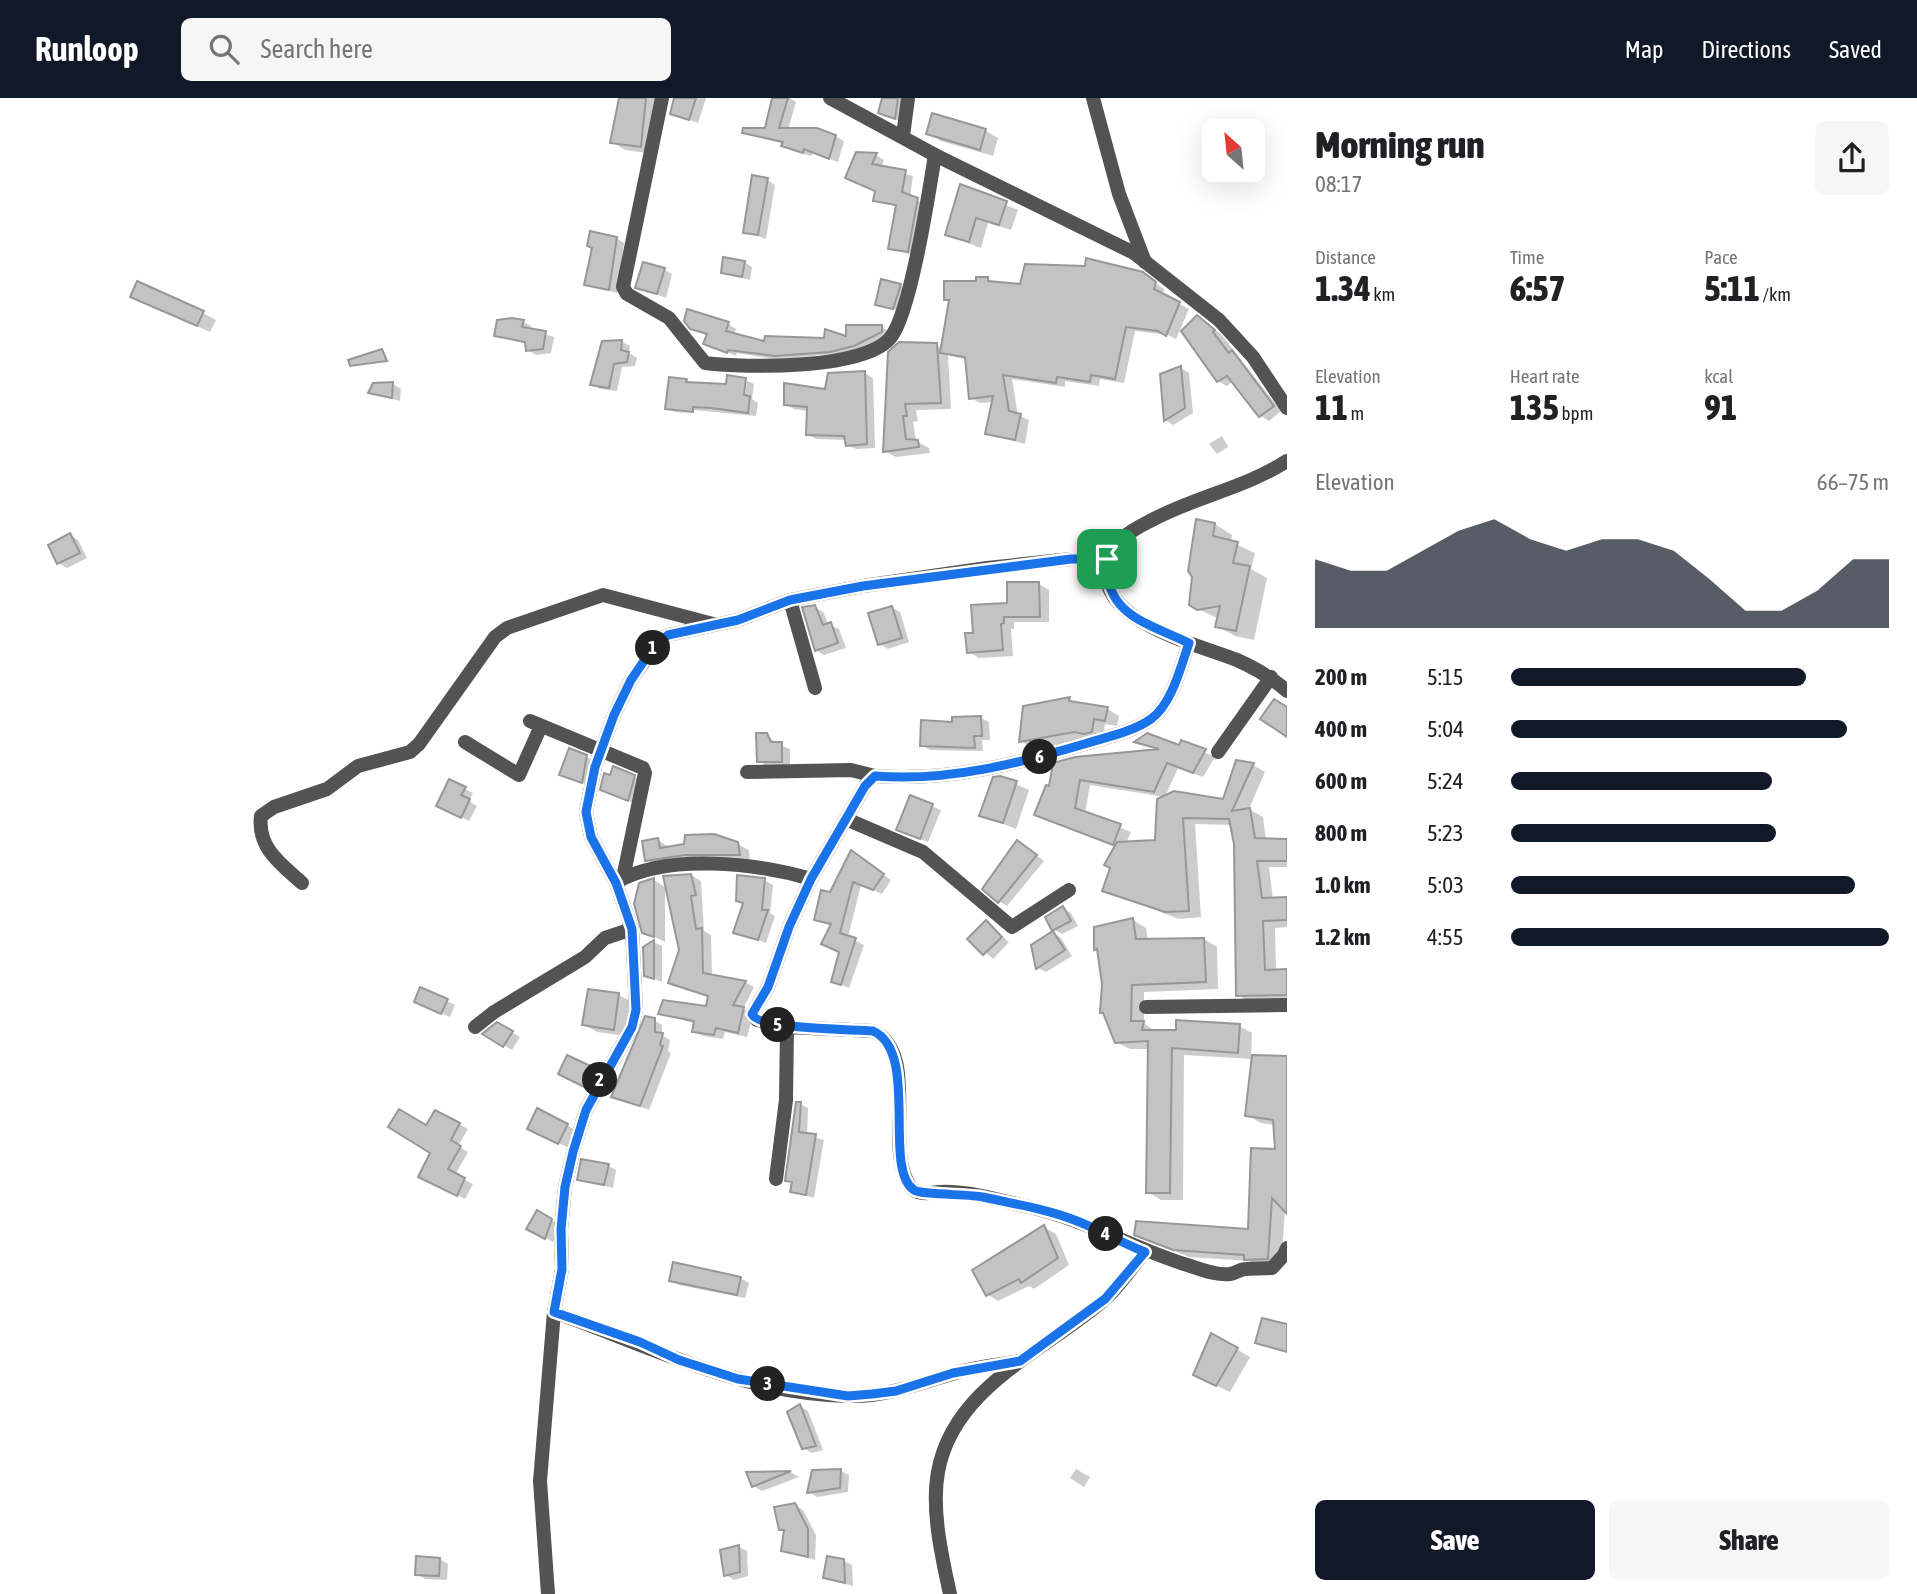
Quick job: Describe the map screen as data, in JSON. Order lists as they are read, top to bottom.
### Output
{
  "north": "top left",
  "page": {
    "header": "Runloop",
    "search": "Search here",
    "nav": ["Map", "Directions", "Saved"],
    "heading": ["Morning run", "08:17"],
    "stats": [
      ["Distance", "1.34 km"],
      ["Time", "6:57"],
      ["Pace", "5:11 /km"],
      ["Elevation", "11 m"],
      ["Heart rate", "135 bpm"],
      ["kcal", "91"]
    ],
    "chart": ["Elevation", "66–75 m"],
    "pins": [
      "1",
      "6",
      "5",
      "2",
      "4",
      "3"
    ],
    "list": [
      {
        "name": "200 m",
        "note": "5:15"
      },
      {
        "name": "400 m",
        "note": "5:04"
      },
      {
        "name": "600 m",
        "note": "5:24"
      },
      {
        "name": "800 m",
        "note": "5:23"
      },
      {
        "name": "1.0 km",
        "note": "5:03"
      },
      {
        "name": "1.2 km",
        "note": "4:55"
      }
    ],
    "buttons": ["Save", "Share"]
  }
}
